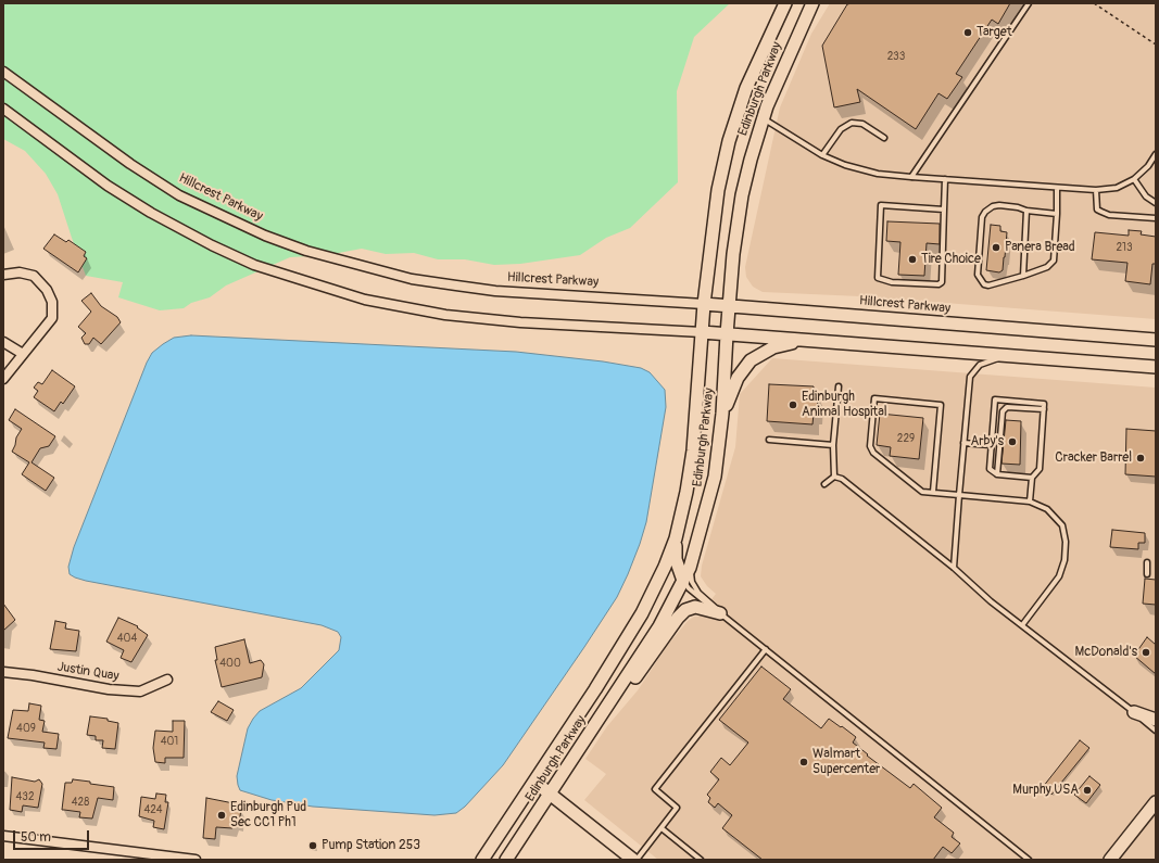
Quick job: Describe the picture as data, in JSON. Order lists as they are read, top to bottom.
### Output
{
  "streets": {
    "main road": ["Edinburgh Parkway", "Hillcrest Parkway"],
    "street": ["Justin Quay"]
  },
  "crossings": [
    ["Edinburgh Parkway", "Hillcrest Parkway"]
  ],
  "places": [
    "Target",
    "Panera Bread",
    "Tire Choice",
    "Edinburgh Animal Hospital",
    "Arby's",
    "Cracker Barrel",
    "McDonald's",
    "Walmart Supercenter",
    "Murphy USA",
    "Edinburgh Pud Sec CC1 Ph1",
    "Pump Station 253"
  ],
  "house_numbers": [
    "233",
    "213",
    "229",
    "404",
    "400",
    "409",
    "401",
    "432",
    "428",
    "424"
  ],
  "scale_bar": "50 m"
}
